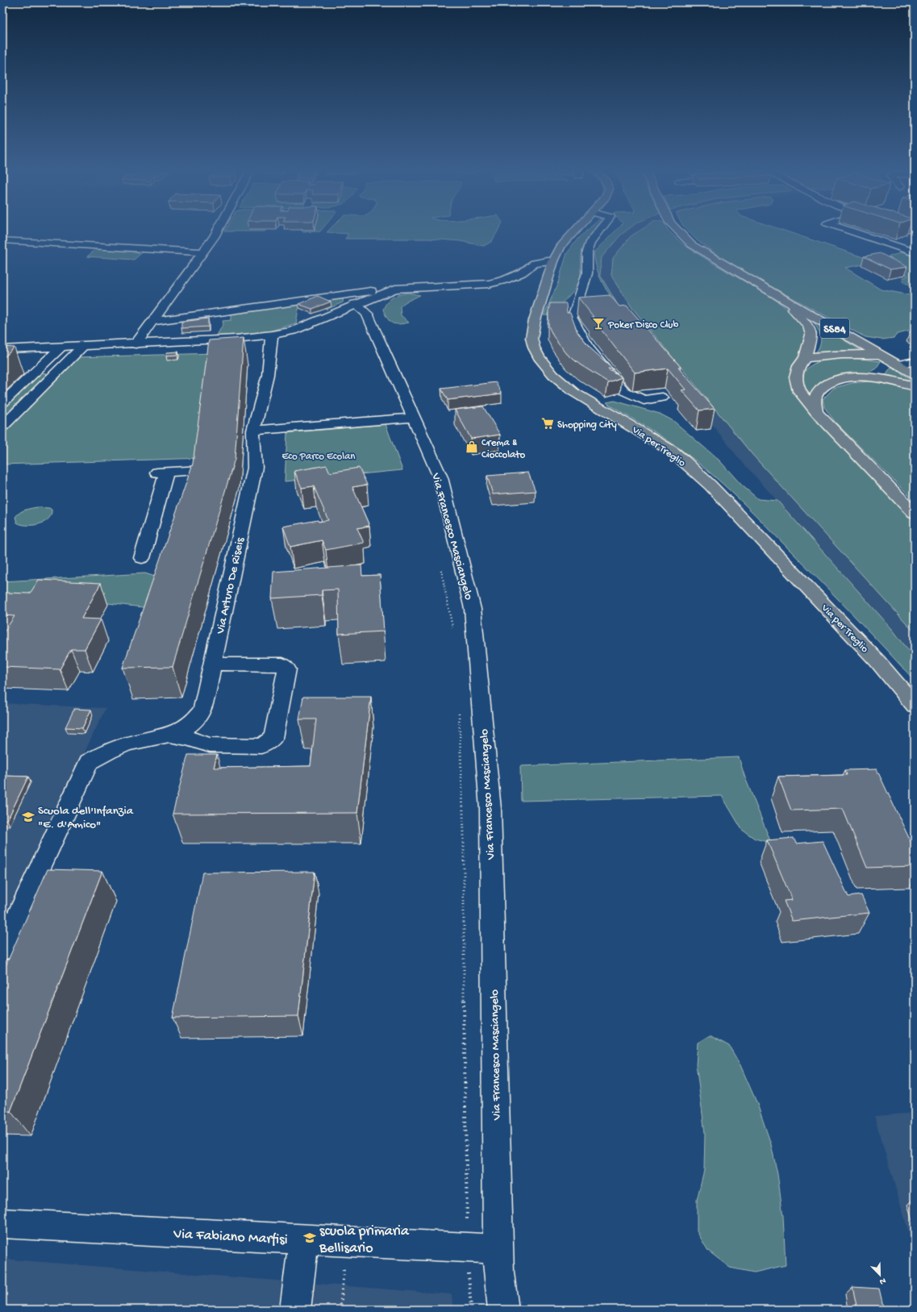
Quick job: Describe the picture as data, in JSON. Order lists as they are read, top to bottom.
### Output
{
  "streets": {
    "main road": ["SS84", "Via per Treglio"],
    "street": ["Via Francesco Masciangelo", "Via Arturo De Riseis", "Via Fabiano Marfisi"]
  },
  "crossings": [
    ["Via Francesco Masciangelo", "Via Fabiano Marfisi"]
  ],
  "parks": ["Eco Parco Ecolan"],
  "places": {
    "bar": ["Poker Disco Club"],
    "supermarket": ["Shopping City"],
    "shop": ["Crema & Cioccolato"],
    "school or university": ["Scuola dell'Infanzia \"E. d'Amico\"", "scuola primaria Bellisario"]
  },
  "north": "bottom right"
}
